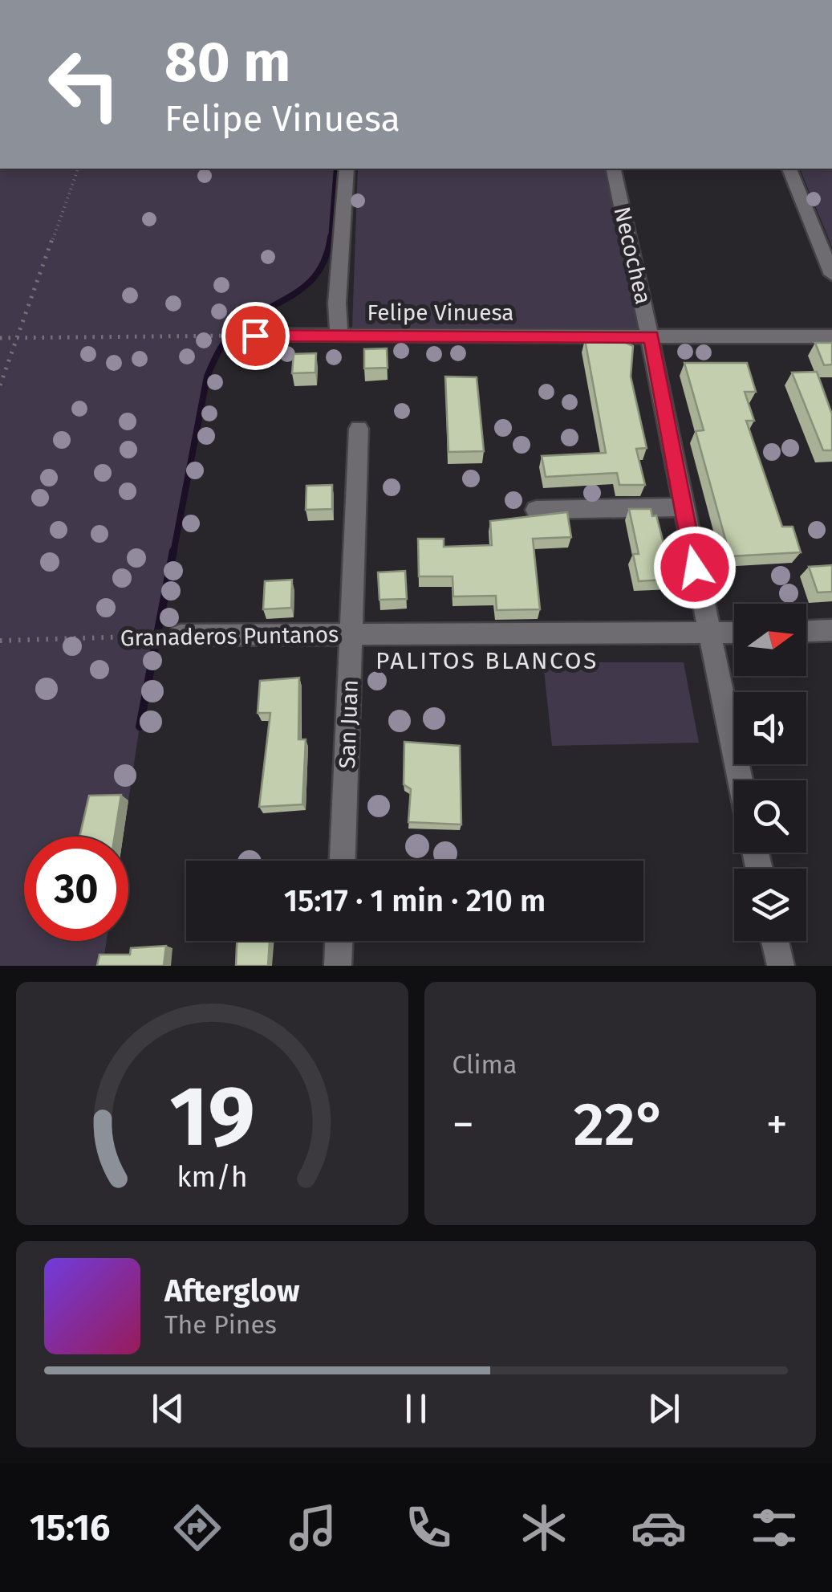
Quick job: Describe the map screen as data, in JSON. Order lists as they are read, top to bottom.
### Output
{
  "streets": {
    "street": [
      "Necochea",
      "Felipe Vinuesa",
      "Granaderos Puntanos",
      "San Juan"
    ]
  },
  "crossings": [
    ["Necochea", "Felipe Vinuesa"],
    ["Necochea", "Granaderos Puntanos"],
    ["Granaderos Puntanos", "San Juan"]
  ],
  "districts": ["PALITOS BLANCOS"],
  "north": "right",
  "page": {
    "turn": ["80 m", "Felipe Vinuesa"],
    "limit": "30",
    "trip": "15:17 · 1 min · 210 m",
    "tile": "Clima",
    "heat": ["−", "22°", "+"],
    "song": ["Afterglow", "The Pines"],
    "tabs": "15:16",
    "gauge": ["19", "km/h"]
  }
}
